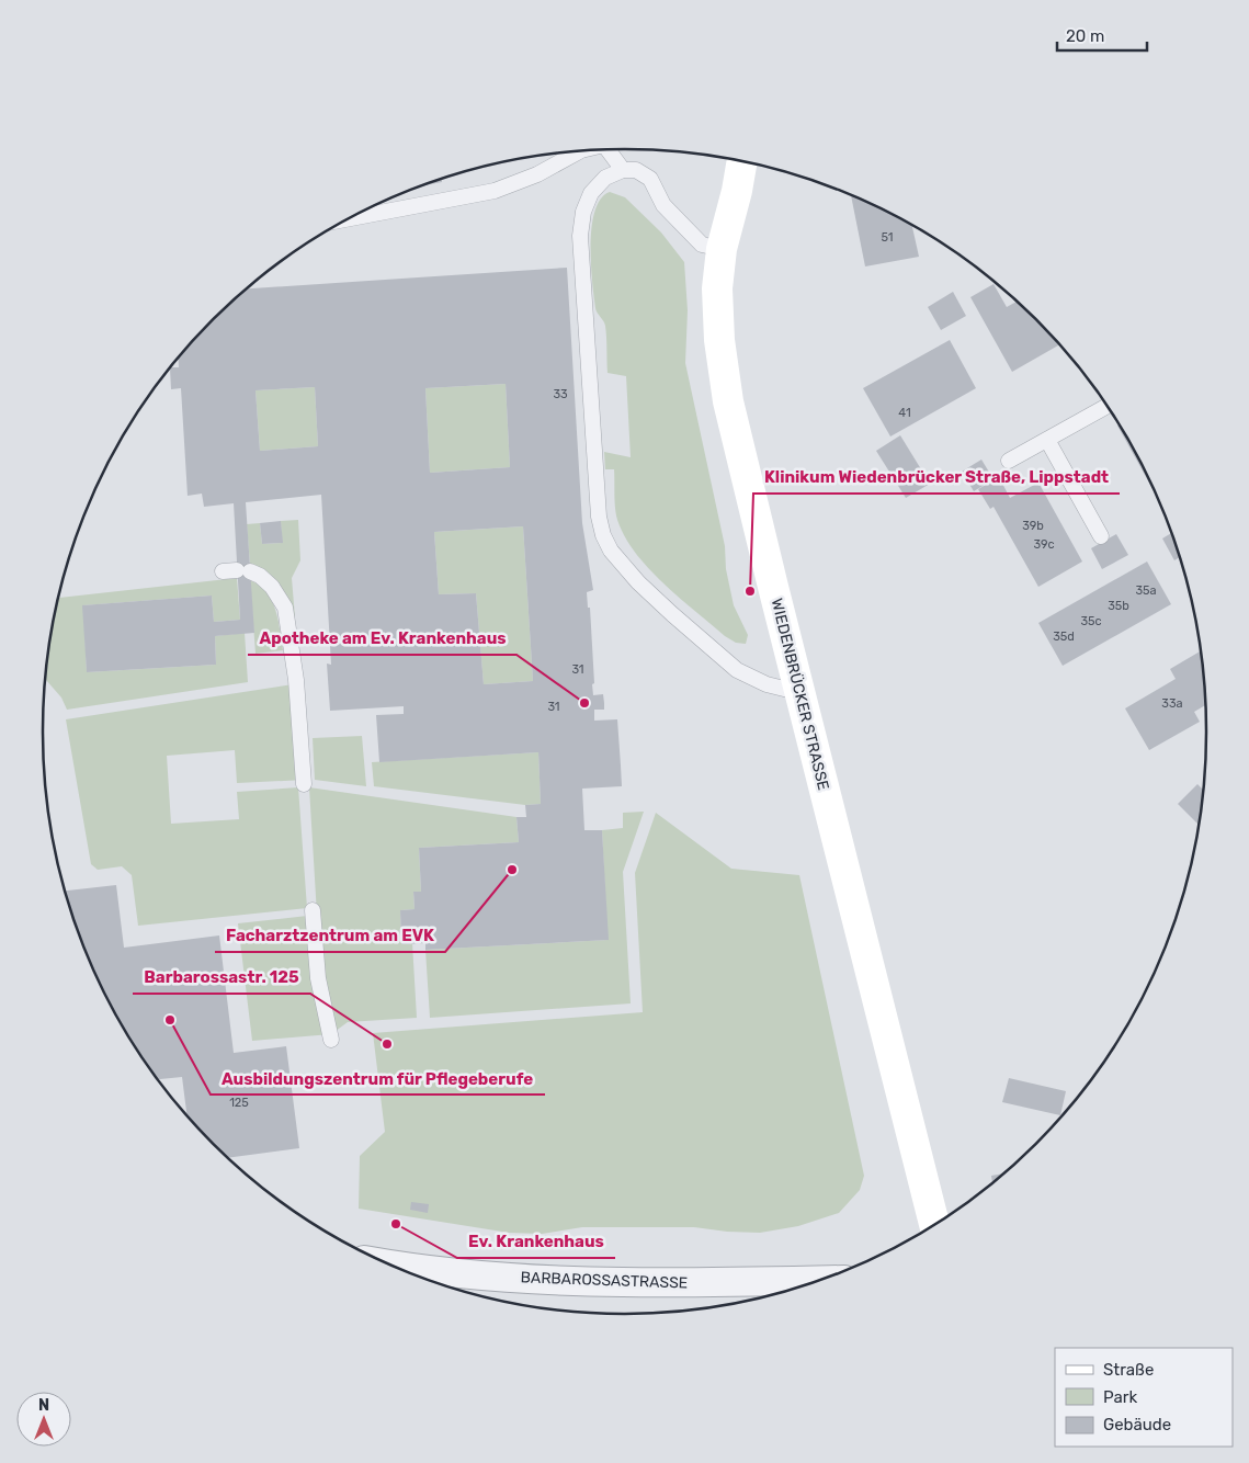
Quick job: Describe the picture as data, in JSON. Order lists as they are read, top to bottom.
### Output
{
  "streets": {
    "street": ["WIEDENBRÜCKER STRASSE", "BARBAROSSASTRASSE"]
  },
  "places": [
    "Klinikum Wiedenbrücker Straße, Lippstadt",
    "Apotheke am Ev. Krankenhaus",
    "Facharztzentrum am EVK",
    "Ausbildungszentrum für Pflegeberufe",
    "Barbarossastr. 125",
    "Ev. Krankenhaus"
  ],
  "house_numbers": [
    "51",
    "33",
    "41",
    "39b",
    "39c",
    "35a",
    "35b",
    "35c",
    "35d",
    "31",
    "33a",
    "31",
    "125"
  ],
  "legend": ["Straße", "Park", "Gebäude"],
  "scale_bar": "20 m",
  "north": "top"
}
